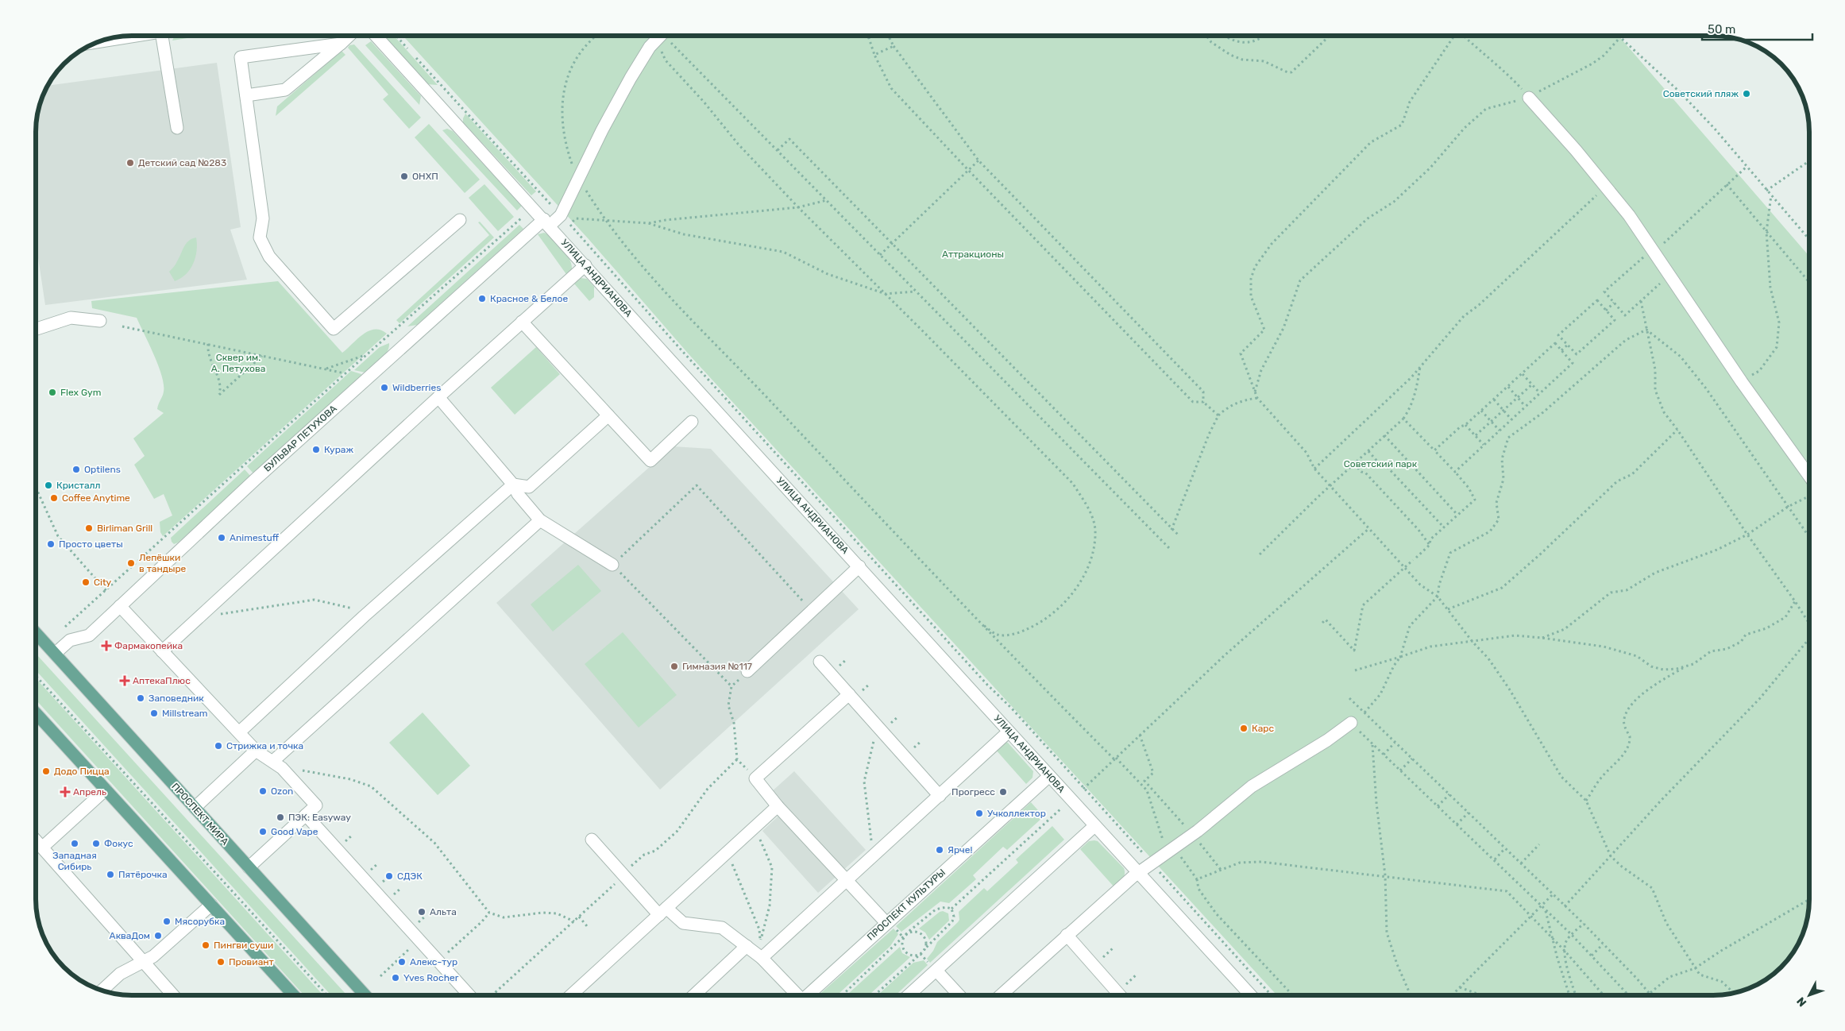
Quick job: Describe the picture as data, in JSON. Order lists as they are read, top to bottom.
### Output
{
  "streets": {
    "main road": ["ПРОСПЕКТ МИРА"],
    "street": ["УЛИЦА АНДРИАНОВА", "БУЛЬВАР ПЕТУХОВА", "ПРОСПЕКТ КУЛЬТУРЫ"]
  },
  "crossings": [
    ["УЛИЦА АНДРИАНОВА", "БУЛЬВАР ПЕТУХОВА"],
    ["УЛИЦА АНДРИАНОВА", "ПРОСПЕКТ КУЛЬТУРЫ"],
    ["БУЛЬВАР ПЕТУХОВА", "ПРОСПЕКТ МИРА"]
  ],
  "parks": ["Аттракционы", "Сквер им. А. Петухова", "Советский парк"],
  "places": {
    "other": [
      "Советский пляж",
      "Детский сад №283",
      "ОНХП",
      "Красное & Белое",
      "Wildberries",
      "Flex Gym",
      "Кураж",
      "Optilens",
      "Кристалл",
      "Coffee Anytime",
      "Birliman Grill",
      "Animestuff",
      "Просто цветы",
      "Лепёшки в тандыре",
      "City",
      "Гимназия №117",
      "Заповедник",
      "Millstream",
      "Карс",
      "Стрижка и точка",
      "Додо Пицца",
      "Ozon",
      "Прогресс",
      "Учколлектор",
      "ПЭК: Easyway",
      "Good Vape",
      "Западная Сибирь",
      "Фокус",
      "Ярче!",
      "Пятёрочка",
      "СДЭК",
      "Альта",
      "Мясорубка",
      "АкваДом",
      "Пингви суши",
      "Провиант",
      "Алекс-тур",
      "Yves Rocher"
    ],
    "health": ["Фармакопейка", "АптекаПлюс", "Апрель"]
  },
  "scale_bar": "50 m",
  "north": "bottom left"
}
